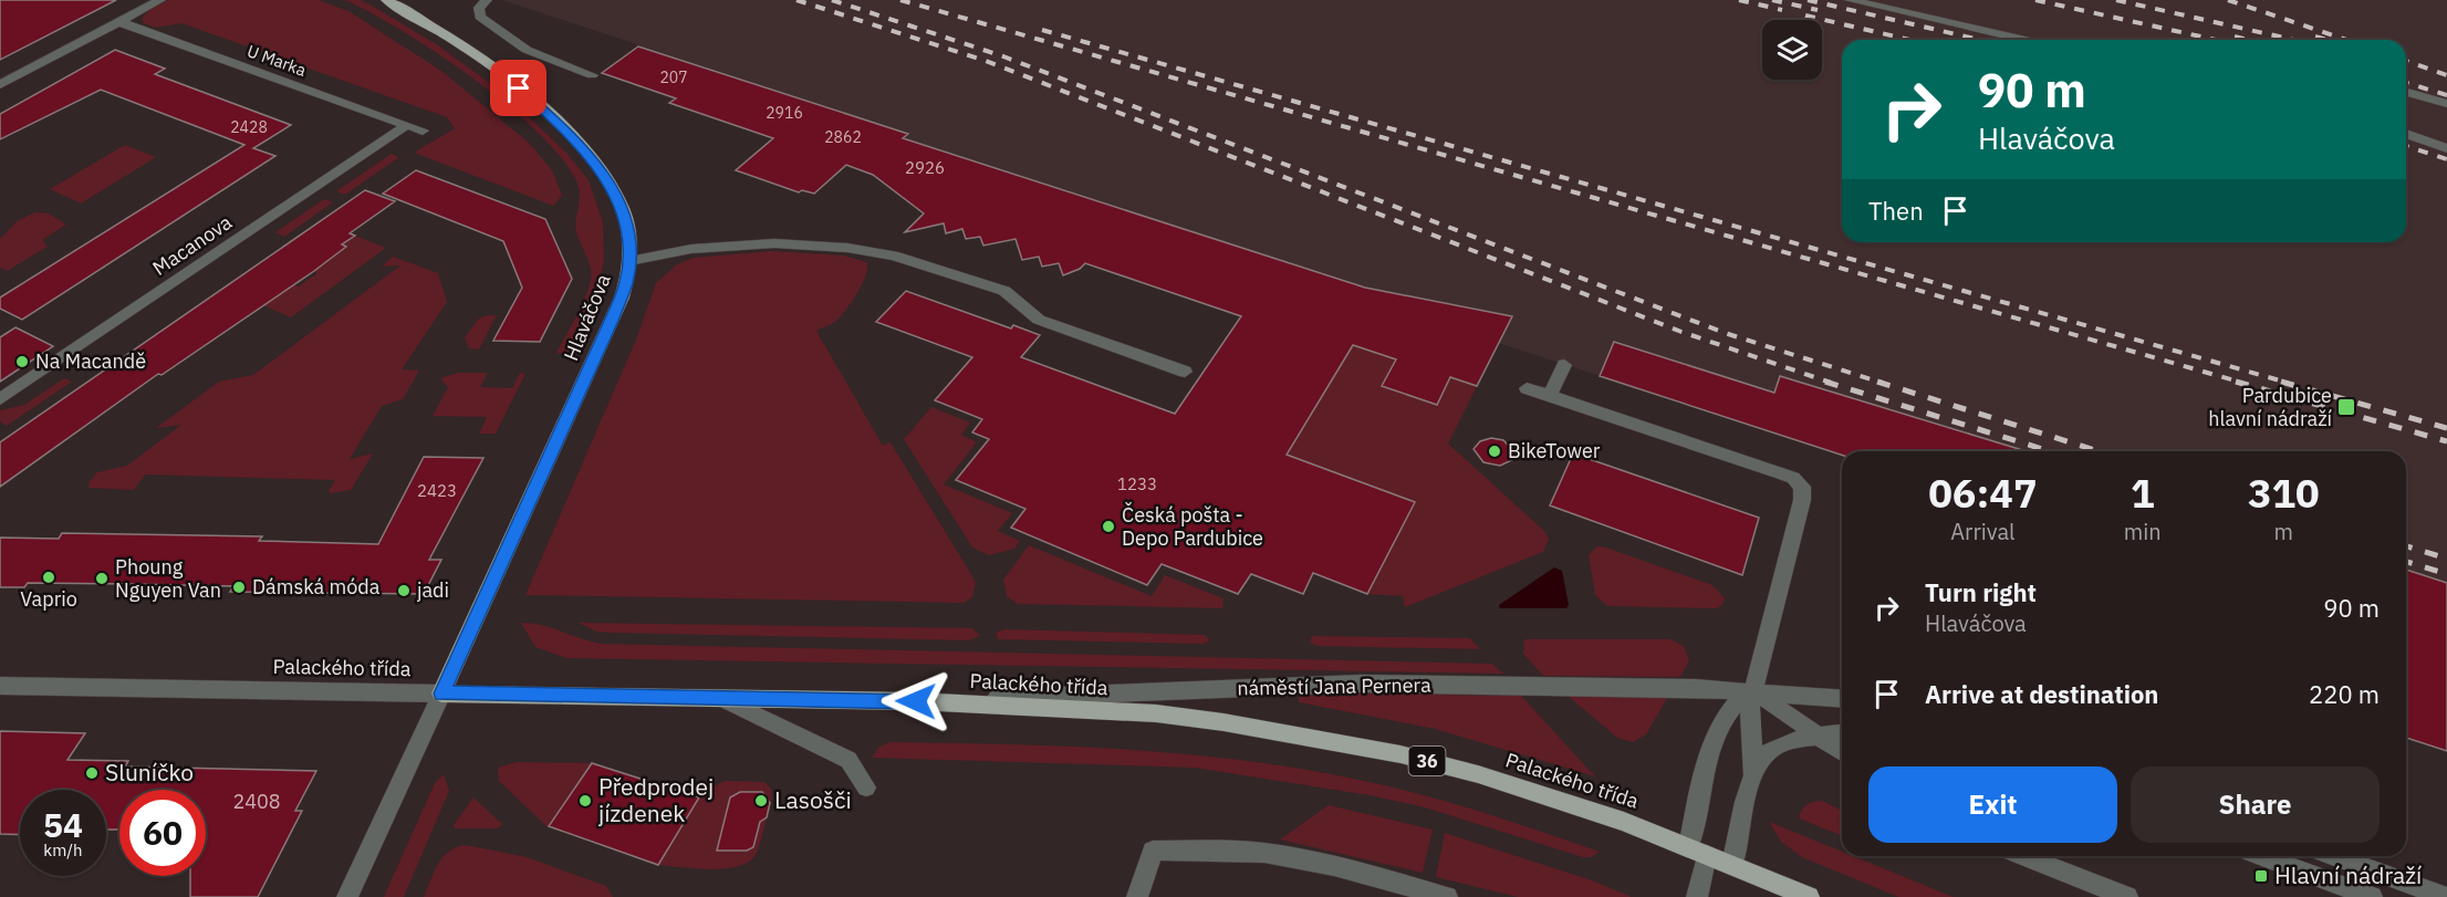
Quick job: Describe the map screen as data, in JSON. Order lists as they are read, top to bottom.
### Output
{
  "streets": {
    "main road": ["Hlaváčova", "Palackého třída", "36"],
    "street": ["U Marka", "Macanova", "náměstí Jana Pernera"]
  },
  "crossings": [
    ["U Marka", "Macanova"],
    ["Hlaváčova", "Palackého třída"],
    ["Palackého třída", "náměstí Jana Pernera"]
  ],
  "places": {
    "other": [
      "Na Macandě",
      "BikeTower",
      "Česká pošta - Depo Pardubice",
      "Vaprio",
      "Phoung Nguyen Van",
      "Dámská móda",
      "jadi",
      "Sluníčko",
      "Předprodej jízdenek",
      "Lasošči"
    ],
    "transit": ["Pardubice hlavní nádraží", "Hlavní nádraží"]
  },
  "house_numbers": [
    "207",
    "2916",
    "2428",
    "2862",
    "2926",
    "1233",
    "2423",
    "2408"
  ],
  "page": {
    "turn": ["90 m", "Hlaváčova"],
    "then": "Then",
    "eta": [
      "06:47",
      "Arrival",
      "1",
      "min",
      "310",
      "m"
    ],
    "list": [
      {
        "name": "Turn right",
        "note": "Hlaváčova",
        "value": "90 m"
      },
      {
        "name": "Arrive at destination",
        "value": "220 m"
      }
    ],
    "buttons": ["Exit", "Share"],
    "speed": "54 km/h",
    "limit": "60"
  }
}
